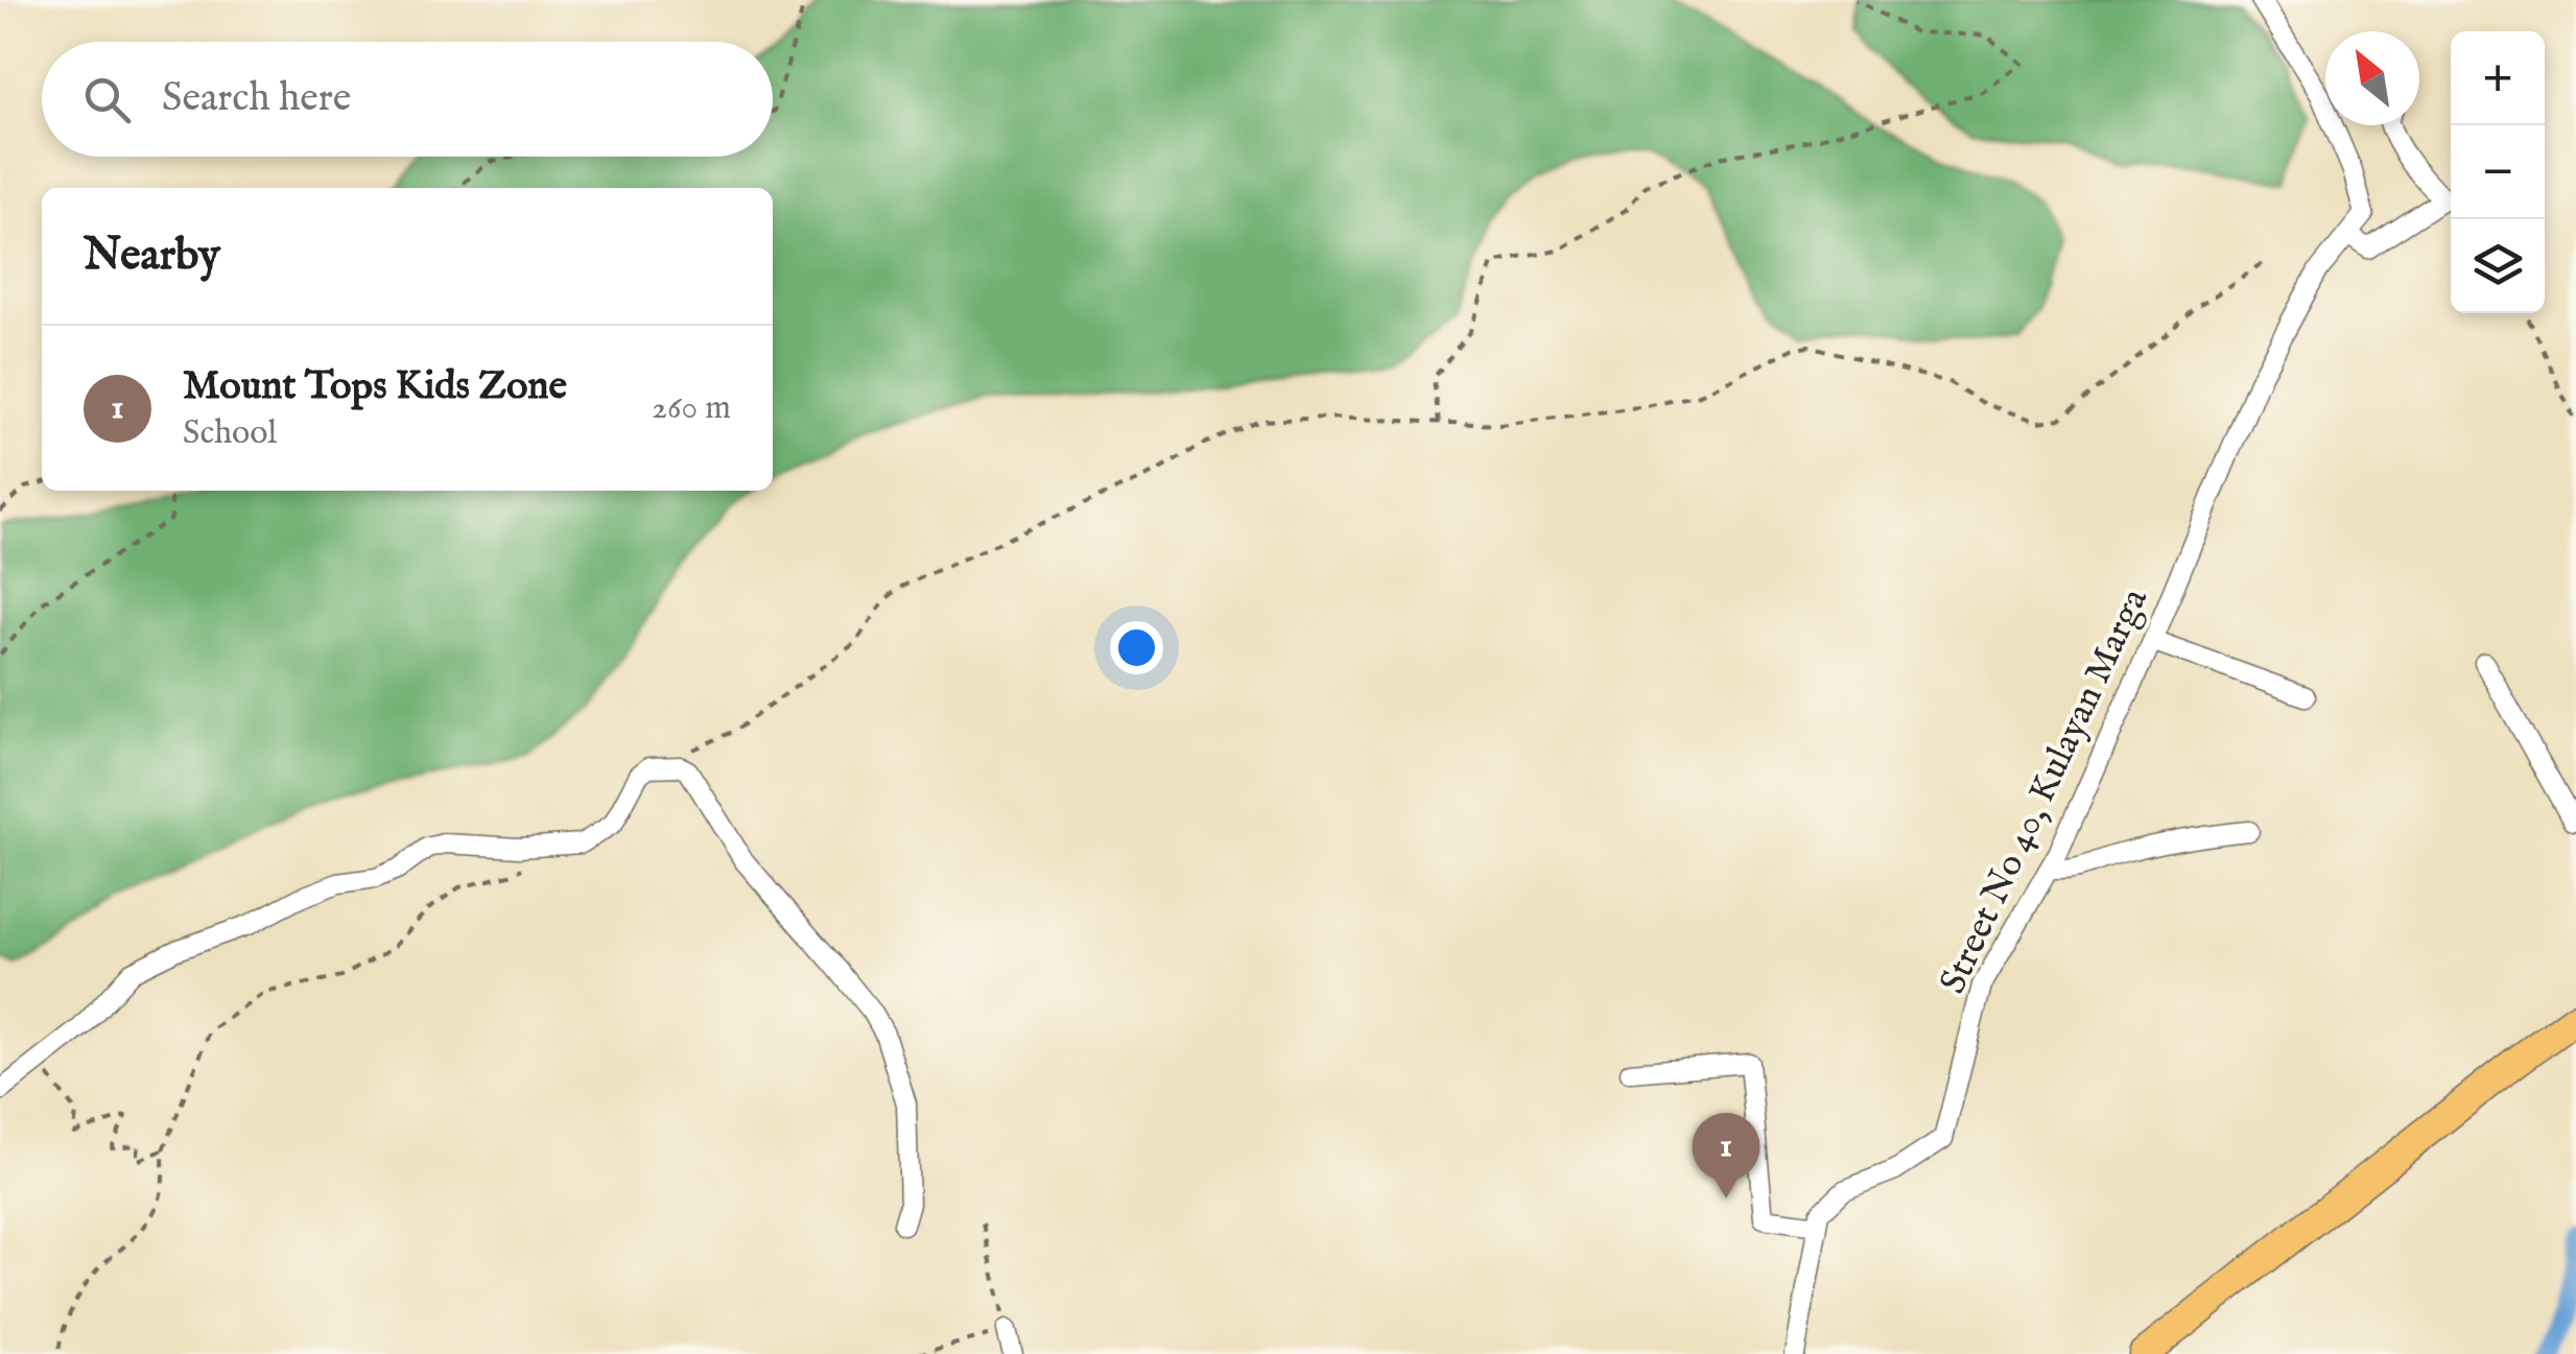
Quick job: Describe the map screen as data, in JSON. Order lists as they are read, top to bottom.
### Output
{
  "streets": {
    "street": ["Street No 40, Kulayan Marga"]
  },
  "north": "top left",
  "page": {
    "map_buttons": ["+", "−"],
    "search": "Search here",
    "heading": "Nearby",
    "list": [
      {
        "mark": "1",
        "name": "Mount Tops Kids Zone",
        "note": "School",
        "value": "260 m"
      }
    ],
    "pins": "1"
  }
}
